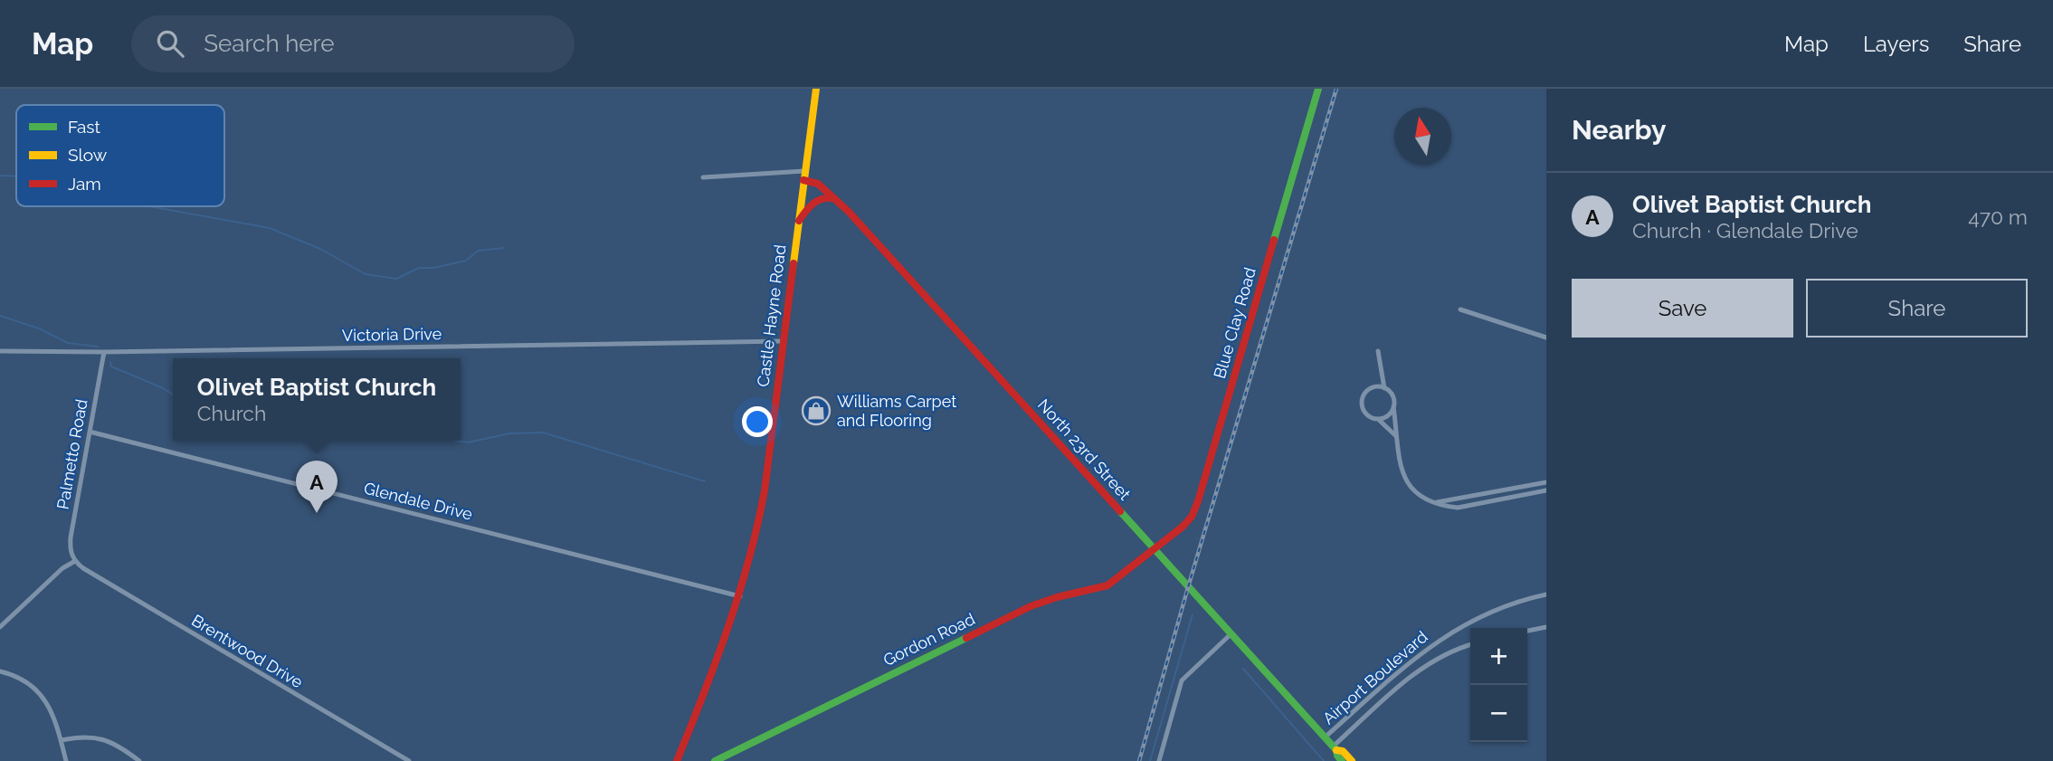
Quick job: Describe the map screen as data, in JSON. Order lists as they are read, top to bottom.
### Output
{
  "streets": {
    "main road": [
      "Castle Hayne Road",
      "Blue Clay Road",
      "North 23rd Street",
      "Gordon Road"
    ],
    "street": [
      "Victoria Drive",
      "Palmetto Road",
      "Glendale Drive",
      "Brentwood Drive",
      "Airport Boulevard"
    ]
  },
  "crossings": [
    ["Castle Hayne Road", "Victoria Drive"],
    ["Castle Hayne Road", "North 23rd Street"],
    ["Castle Hayne Road", "Glendale Drive"],
    ["Blue Clay Road", "North 23rd Street"],
    ["Blue Clay Road", "Gordon Road"],
    ["Victoria Drive", "Palmetto Road"],
    ["North 23rd Street", "Gordon Road"],
    ["North 23rd Street", "Airport Boulevard"],
    ["Palmetto Road", "Glendale Drive"],
    ["Palmetto Road", "Brentwood Drive"]
  ],
  "places": {
    "shop": ["Williams Carpet and Flooring"]
  },
  "legend": ["Fast", "Slow", "Jam"],
  "north": "top",
  "page": {
    "header": "Map",
    "search": "Search here",
    "nav": ["Map", "Layers", "Share"],
    "heading": "Nearby",
    "list": [
      {
        "mark": "A",
        "name": "Olivet Baptist Church",
        "note": "Church · Glendale Drive",
        "value": "470 m"
      }
    ],
    "buttons": ["Save", "Share"],
    "popup": ["Olivet Baptist Church", "Church"],
    "pins": "A",
    "map_buttons": ["+", "−"]
  }
}
